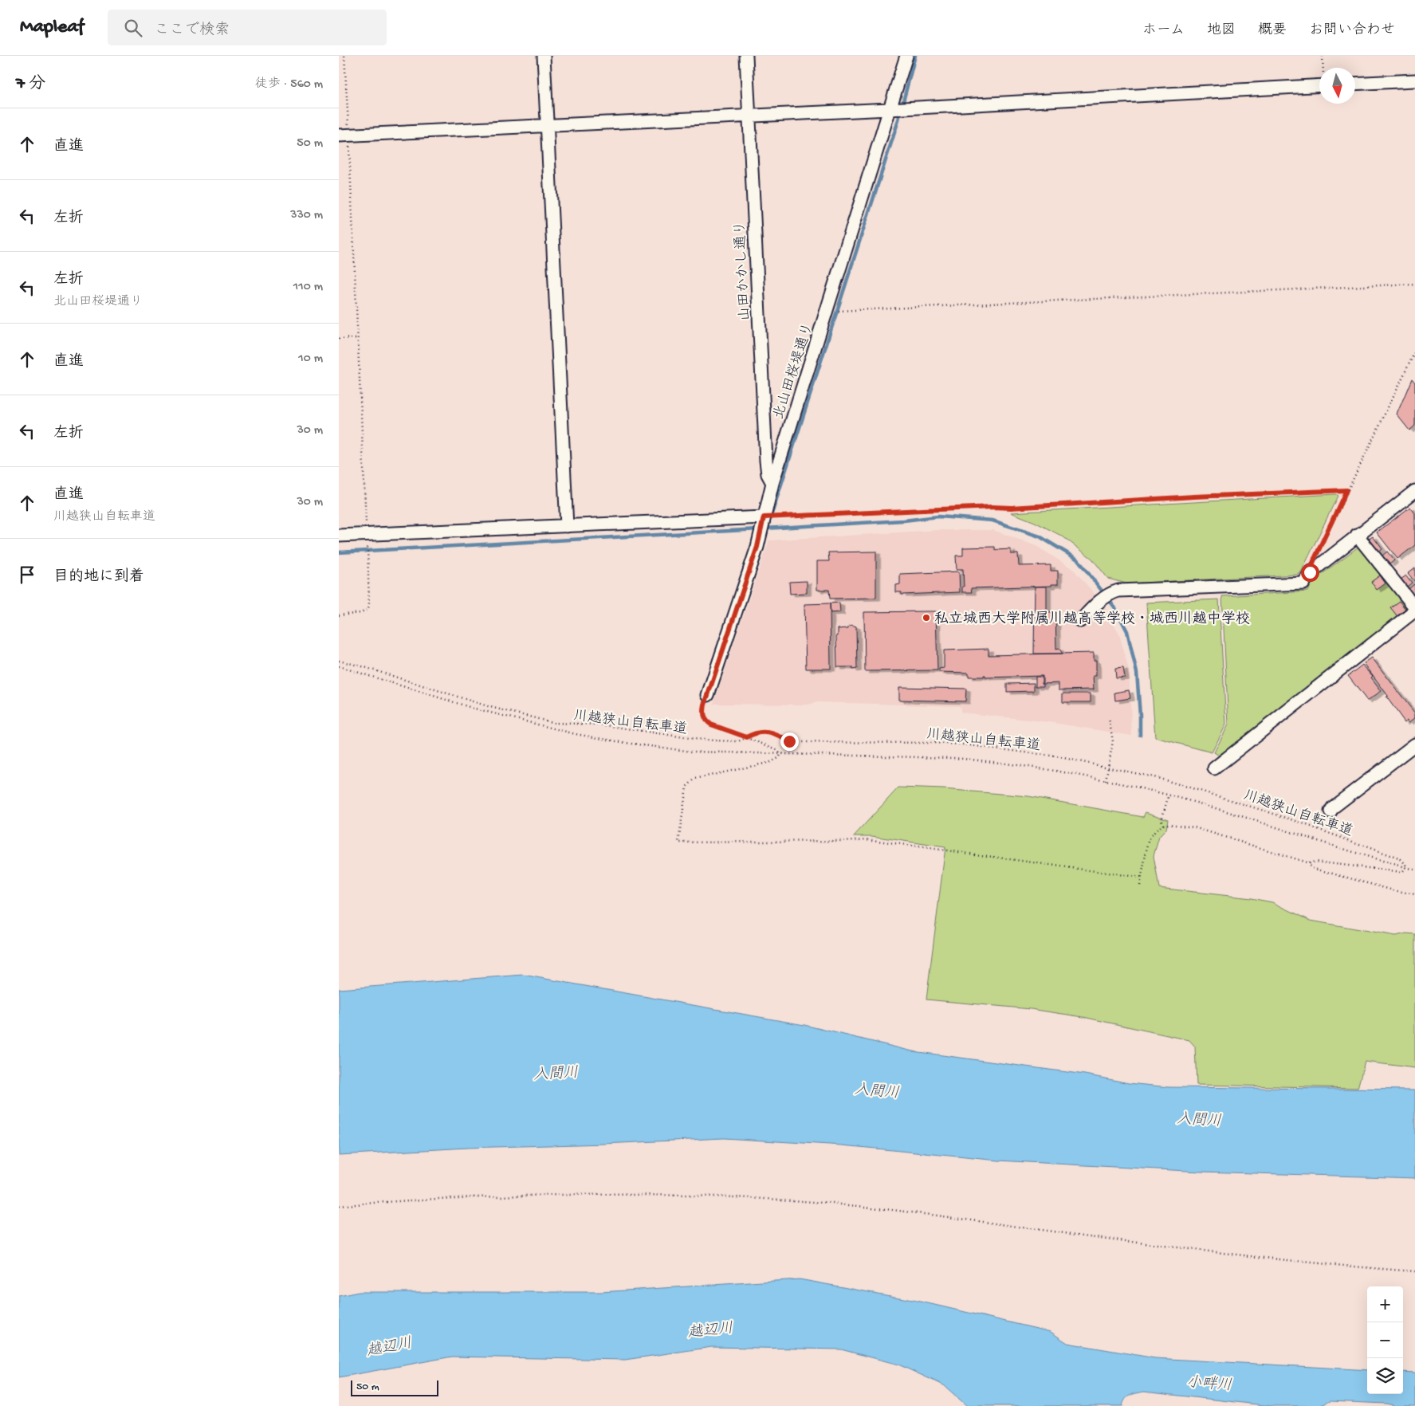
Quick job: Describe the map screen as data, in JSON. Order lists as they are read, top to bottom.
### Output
{
  "streets": {
    "street": ["山田かかし通り", "北山田桜堤通り"],
    "path": ["川越狭山自転車道"]
  },
  "crossings": [
    ["山田かかし通り", "北山田桜堤通り"]
  ],
  "water": ["入間川", "越辺川", "小畔川"],
  "places": ["私立城西大学附属川越高等学校・城西川越中学校"],
  "scale_bar": "50 m",
  "north": "bottom",
  "page": {
    "header": "Mapleaf",
    "search": "ここで検索",
    "nav": [
      "ホーム",
      "地図",
      "概要",
      "お問い合わせ"
    ],
    "heading": ["7 分", "徒歩 · 560 m"],
    "list": [
      ["直進", "50 m"],
      ["左折", "330 m"],
      ["左折", "北山田桜堤通り", "110 m"],
      ["直進", "10 m"],
      ["左折", "30 m"],
      ["直進", "川越狭山自転車道", "30 m"],
      "目的地に到着"
    ],
    "map_buttons": ["+", "−"],
    "scale": "50 m"
  }
}
